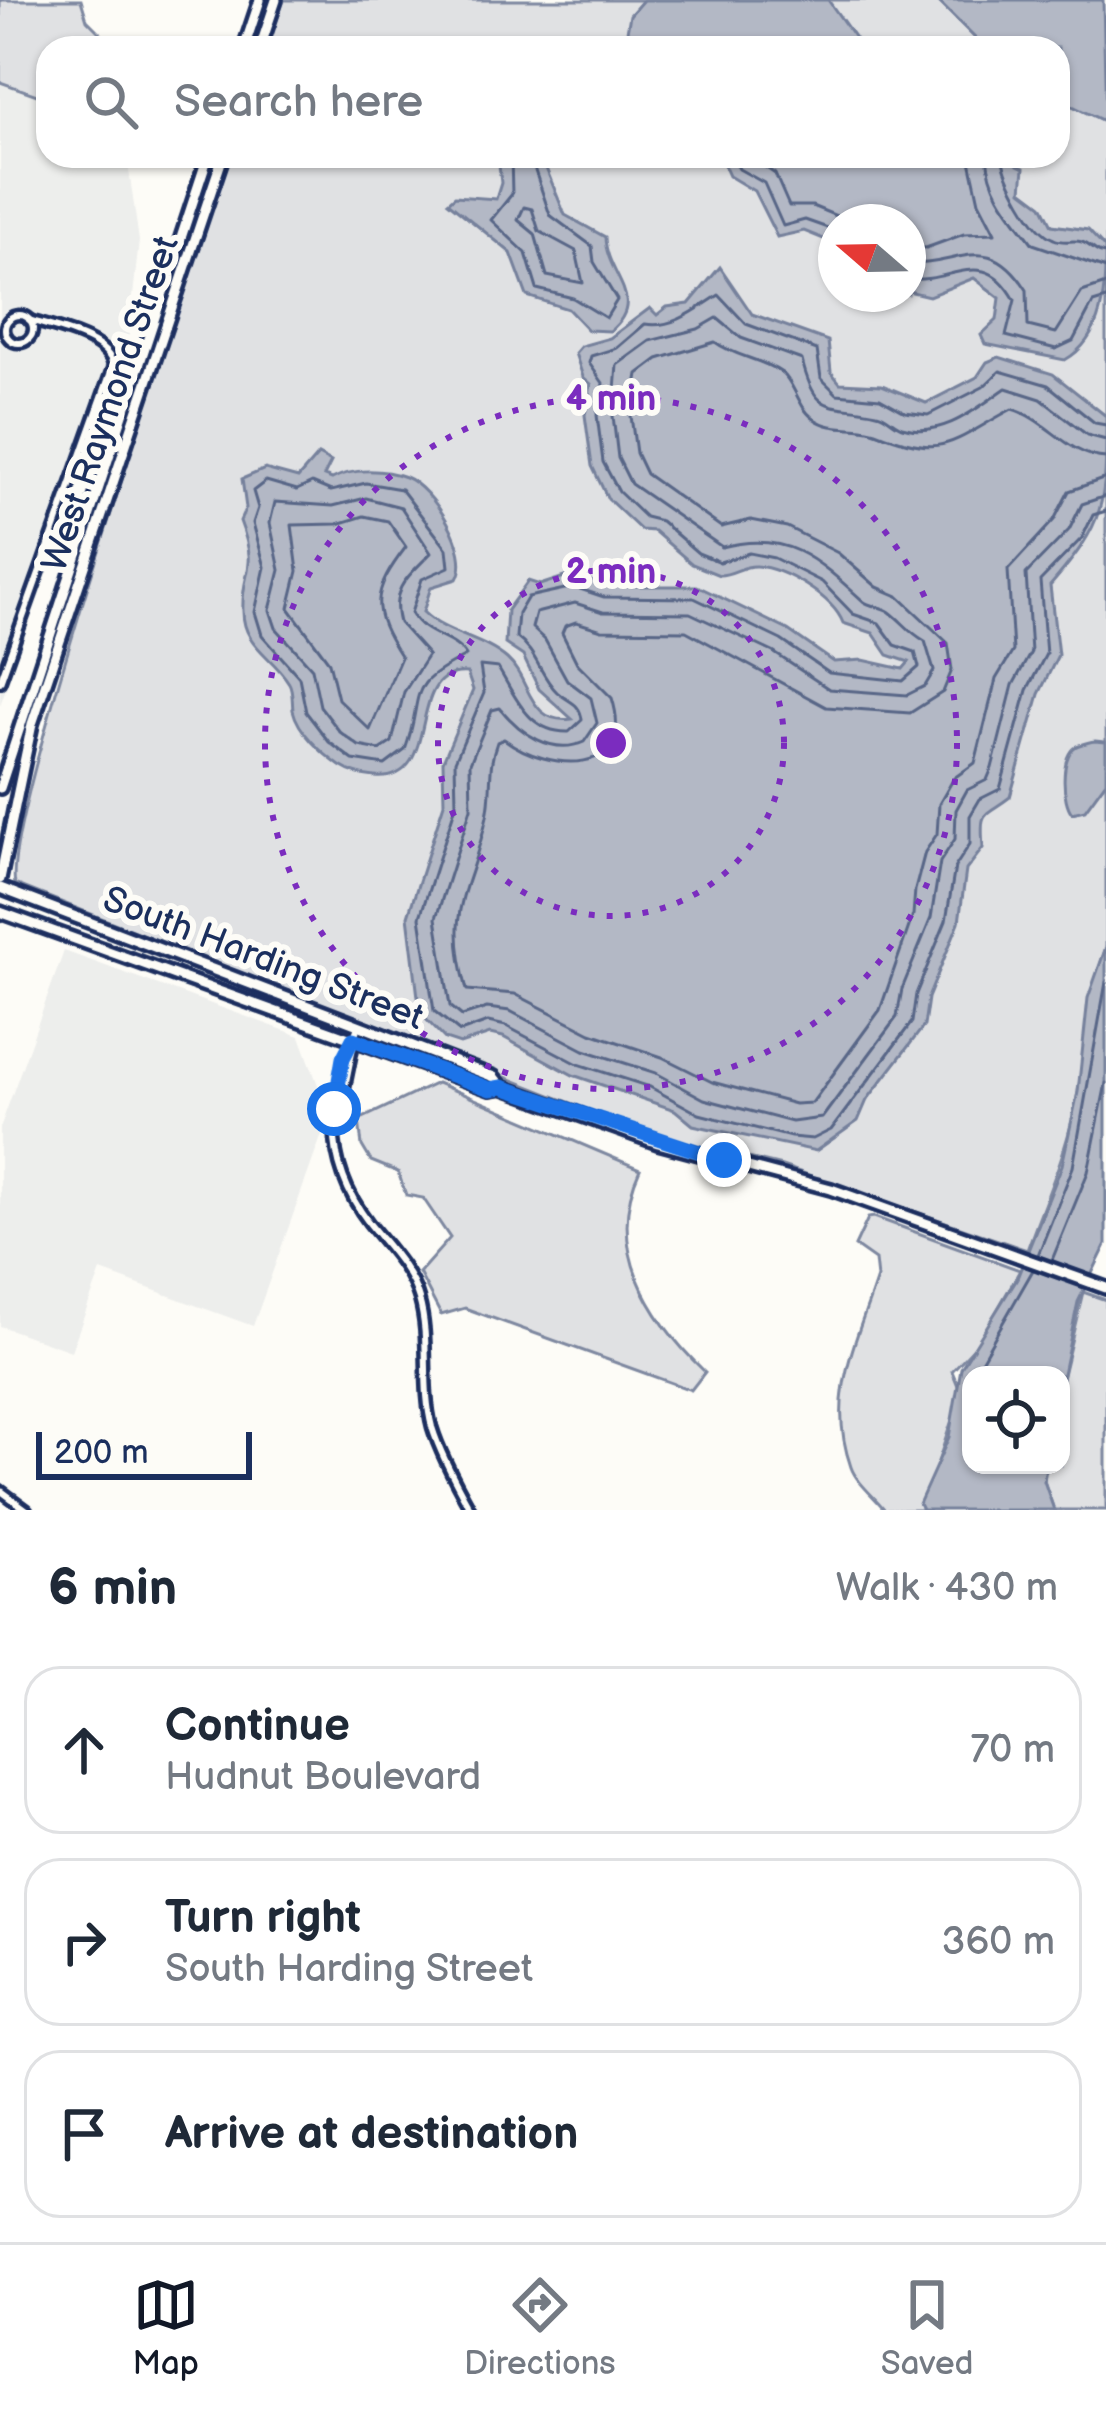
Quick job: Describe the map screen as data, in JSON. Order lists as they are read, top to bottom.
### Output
{
  "streets": {
    "main road": ["West Raymond Street", "South Harding Street"]
  },
  "scale_bar": "200 m",
  "north": "left",
  "page": {
    "search": "Search here",
    "scale": "200 m",
    "heading": ["6 min", "Walk · 430 m"],
    "list": [
      ["Continue", "Hudnut Boulevard", "70 m"],
      ["Turn right", "South Harding Street", "360 m"],
      "Arrive at destination"
    ],
    "nav": ["Map", "Directions", "Saved"]
  },
  "rings": ["4 min", "2 min"]
}
